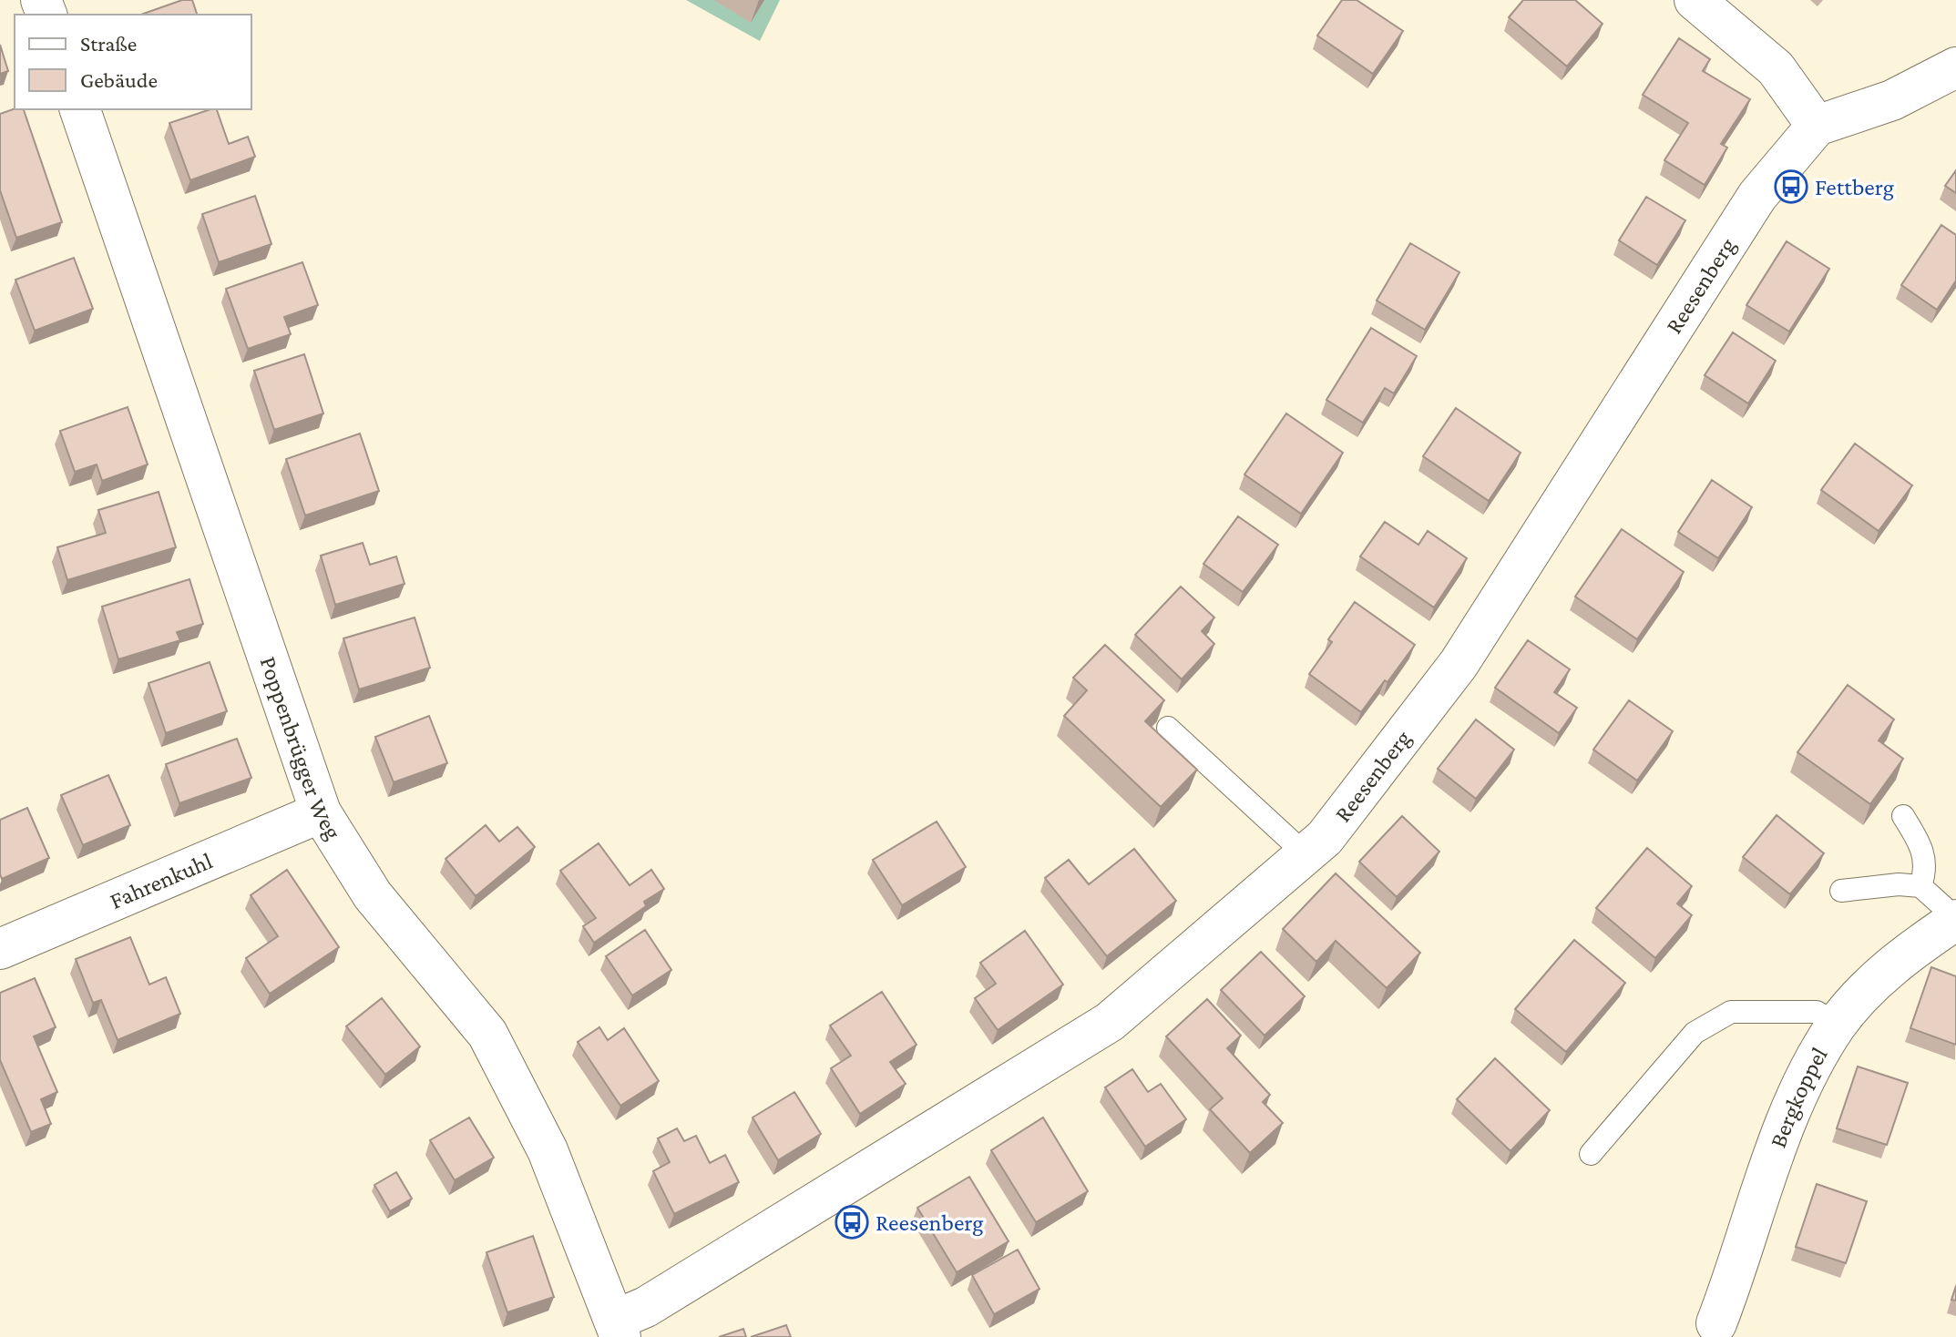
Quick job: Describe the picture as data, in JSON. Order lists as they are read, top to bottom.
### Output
{
  "streets": {
    "street": [
      "Reesenberg",
      "Poppenbrügger Weg",
      "Fahrenkuhl",
      "Bergkoppel"
    ]
  },
  "crossings": [
    ["Reesenberg", "Poppenbrügger Weg"],
    ["Poppenbrügger Weg", "Fahrenkuhl"]
  ],
  "places": {
    "bus stop": ["Fettberg", "Reesenberg"]
  },
  "legend": ["Straße", "Gebäude"]
}
